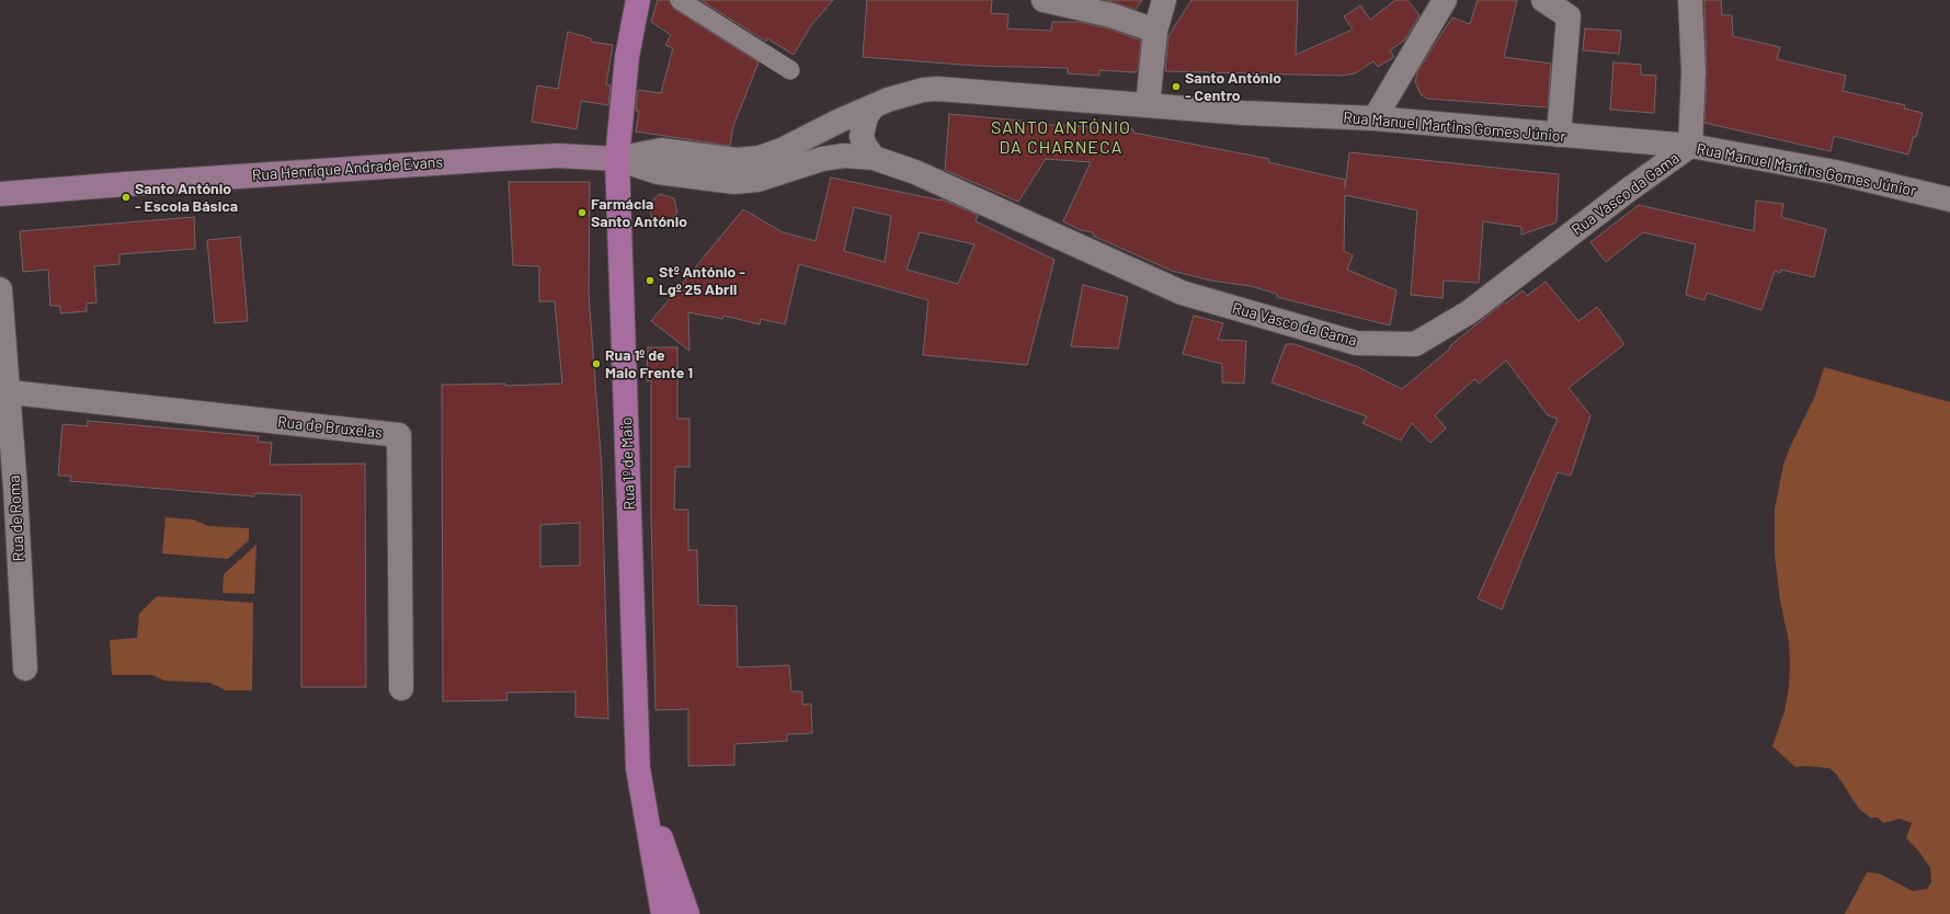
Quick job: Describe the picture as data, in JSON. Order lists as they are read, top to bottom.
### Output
{
  "streets": {
    "main road": ["Rua Henrique Andrade Evans", "Rua 1º de Maio"],
    "street": [
      "Rua Manuel Martins Gomes Júnior",
      "Rua Vasco da Gama",
      "Rua de Bruxelas",
      "Rua de Roma"
    ]
  },
  "crossings": [
    ["Rua Manuel Martins Gomes Júnior", "Rua Henrique Andrade Evans"],
    ["Rua Manuel Martins Gomes Júnior", "Rua Vasco da Gama"],
    ["Rua Manuel Martins Gomes Júnior", "Rua 1º de Maio"],
    ["Rua Henrique Andrade Evans", "Rua Vasco da Gama"],
    ["Rua Henrique Andrade Evans", "Rua 1º de Maio"],
    ["Rua Vasco da Gama", "Rua 1º de Maio"],
    ["Rua de Bruxelas", "Rua de Roma"]
  ],
  "districts": ["SANTO ANTÓNIO DA CHARNECA"],
  "places": [
    "Santo António - Centro",
    "Santo António - Escola Básica",
    "Farmácia Santo António",
    "Stº António - Lgº 25 Abril",
    "Rua 1º de Maio Frente 1"
  ]
}
